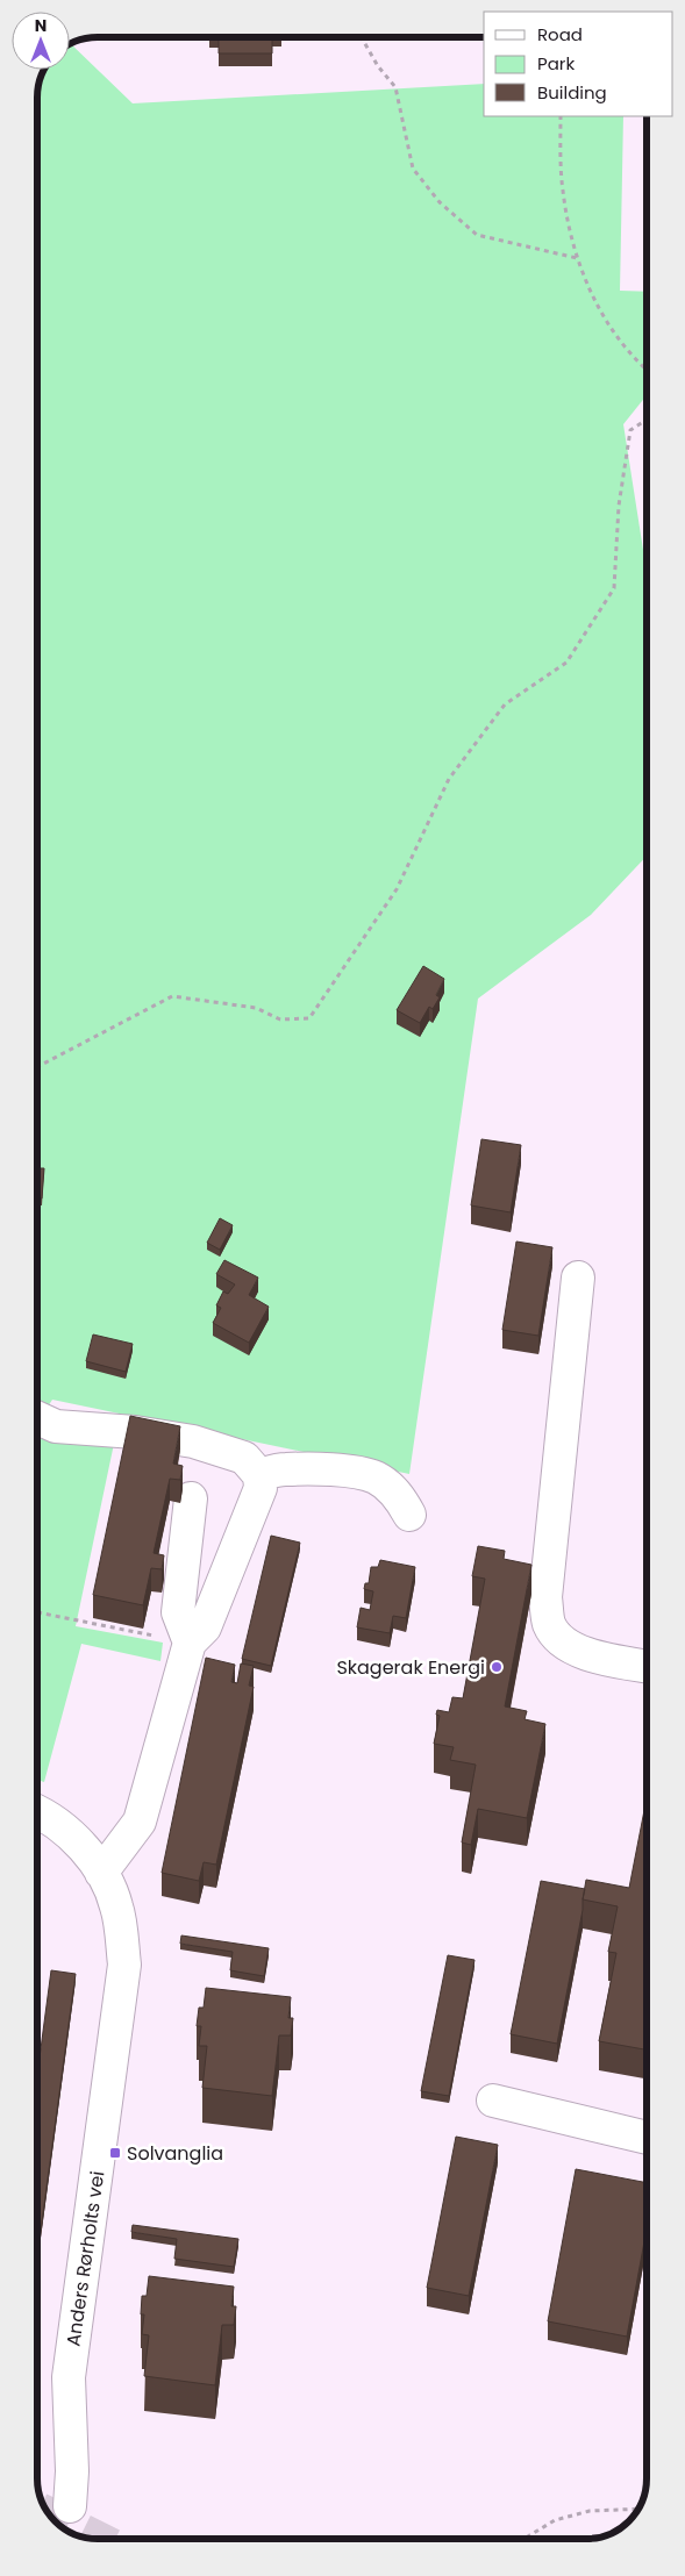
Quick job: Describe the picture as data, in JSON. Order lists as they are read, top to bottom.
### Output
{
  "streets": {
    "street": ["Anders Rørholts vei"]
  },
  "places": {
    "other": ["Skagerak Energi"],
    "transit": ["Solvanglia"]
  },
  "legend": ["Road", "Park", "Building"],
  "north": "top"
}
